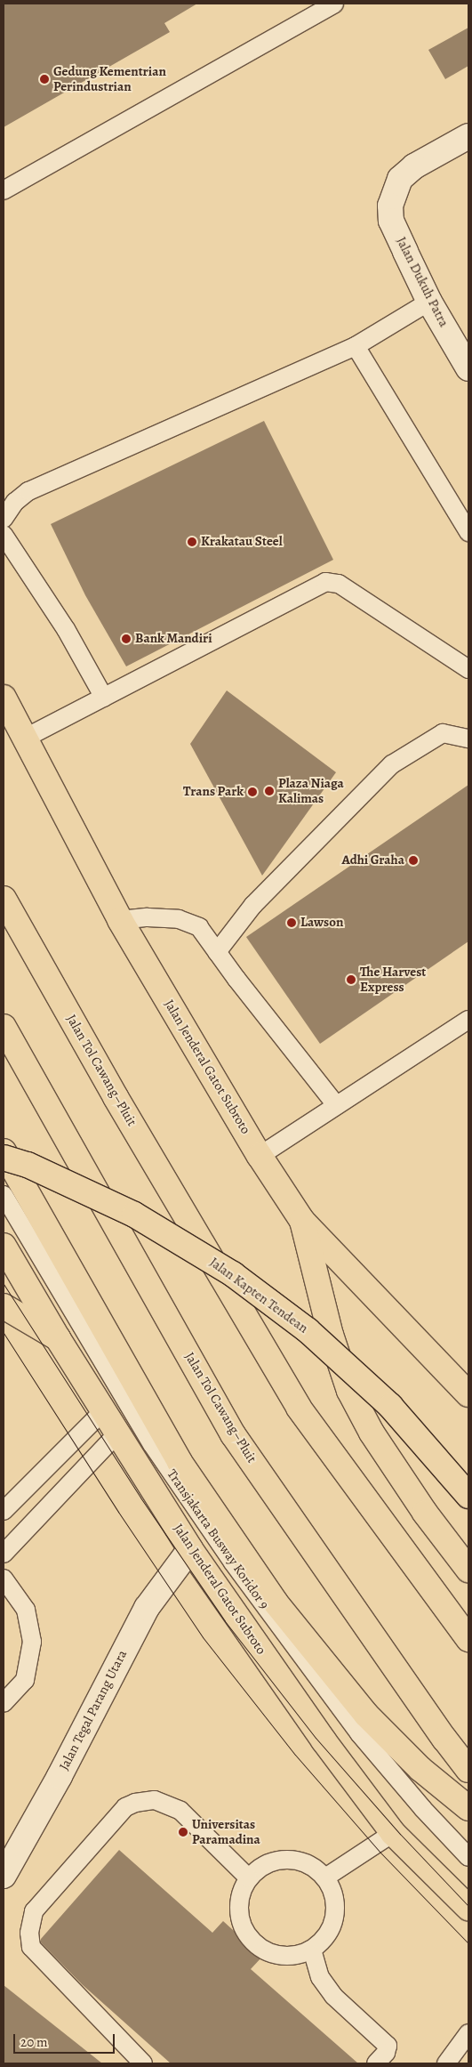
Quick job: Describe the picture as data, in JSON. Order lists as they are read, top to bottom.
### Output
{
  "streets": {
    "main road": ["Jalan Jenderal Gatot Subroto", "Jalan Tol Cawang–Pluit", "Jalan Kapten Tendean"],
    "street": ["Jalan Dukuh Patra", "Jalan Tegal Parang Utara"],
    "lane": ["Transjakarta Busway Koridor 9"]
  },
  "crossings": [
    ["Jalan Jenderal Gatot Subroto", "Jalan Tegal Parang Utara"]
  ],
  "places": [
    "Gedung Kementrian Perindustrian",
    "Krakatau Steel",
    "Bank Mandiri",
    "Plaza Niaga Kalimas",
    "Trans Park",
    "Adhi Graha",
    "Lawson",
    "The Harvest Express",
    "Universitas Paramadina"
  ],
  "scale_bar": "20 m"
}
